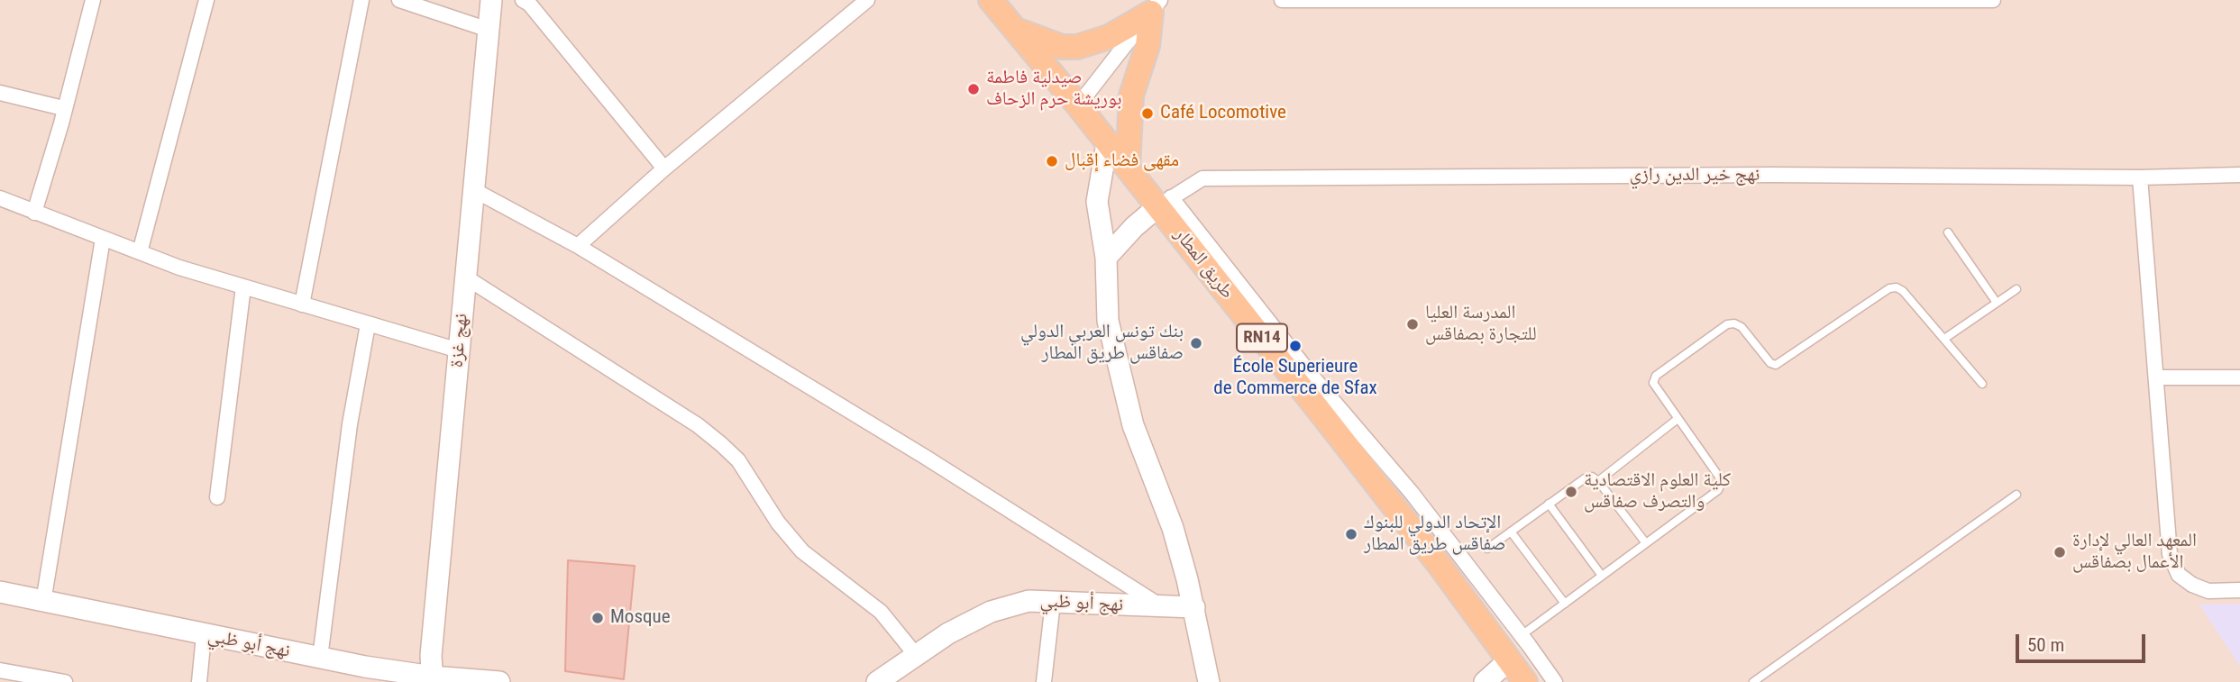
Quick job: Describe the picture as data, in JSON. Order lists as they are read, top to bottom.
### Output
{
  "streets": {
    "main road": ["طريق المطار", "RN14"],
    "street": ["نهج خير الدين رازي", "نهج غزة", "نهج أبو ظبي"]
  },
  "crossings": [
    ["نهج خير الدين رازي", "طريق المطار"],
    ["نهج غزة", "نهج أبو ظبي"]
  ],
  "places": [
    "صيدلية فاطمة بوريشة حرم الزحاف",
    "Café Locomotive",
    "مقهى فضاء إقبال",
    "المدرسة العليا للتجارة بصفاقس",
    "بنك تونس العربي الدولي صفاقس طريق المطار",
    "École Superieure de Commerce de Sfax",
    "كلية العلوم الاقتصادية والتصرف صفاقس",
    "الإتحاد الدولي للبنوك صفاقس طريق المطار",
    "المعهد العالي لإدارة الأعمال بصفاقس",
    "Mosque"
  ],
  "scale_bar": "50 m"
}
